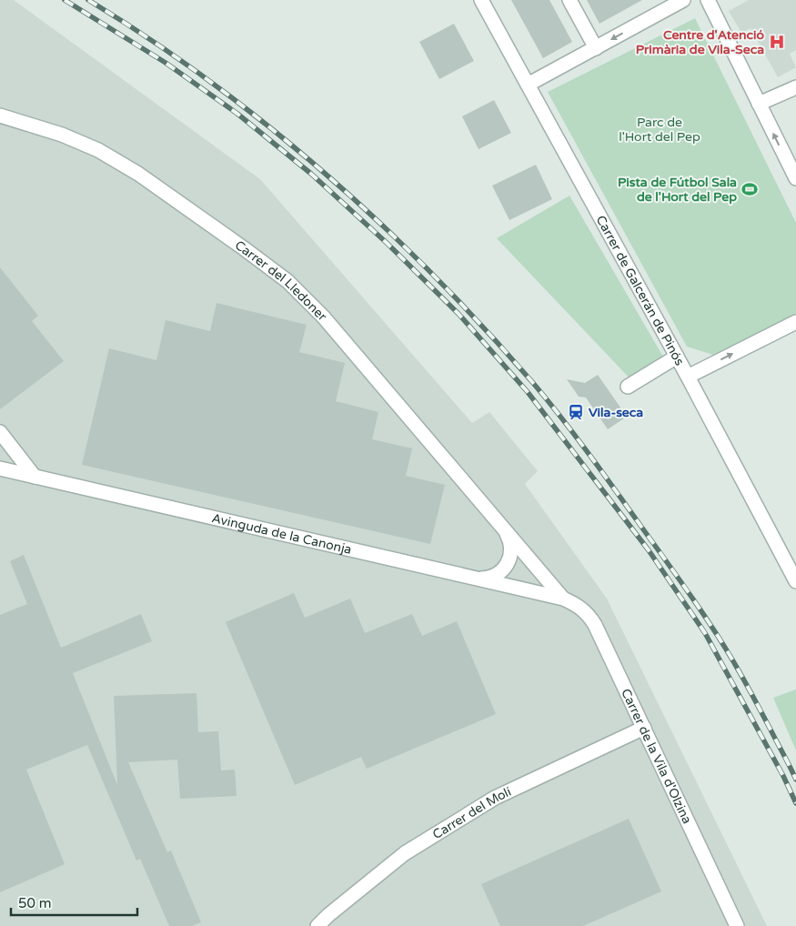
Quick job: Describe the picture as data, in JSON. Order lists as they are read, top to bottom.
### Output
{
  "streets": {
    "street": [
      "Carrer del Lledoner",
      "Carrer de Galcerán de Pinós",
      "Avinguda de la Canonja",
      "Carrer de la Vila d'Olzina",
      "Carrer del Molí"
    ]
  },
  "crossings": [
    ["Carrer del Lledoner", "Avinguda de la Canonja"],
    ["Carrer del Lledoner", "Carrer de la Vila d'Olzina"],
    ["Avinguda de la Canonja", "Carrer de la Vila d'Olzina"],
    ["Carrer de la Vila d'Olzina", "Carrer del Molí"]
  ],
  "parks": ["Parc de l'Hort del Pep"],
  "places": {
    "hospital": ["Centre d'Atenció Primària de Vila-Seca"],
    "sports": ["Pista de Fútbol Sala de l'Hort del Pep"],
    "station": ["Vila-seca"]
  },
  "scale_bar": "50 m"
}
